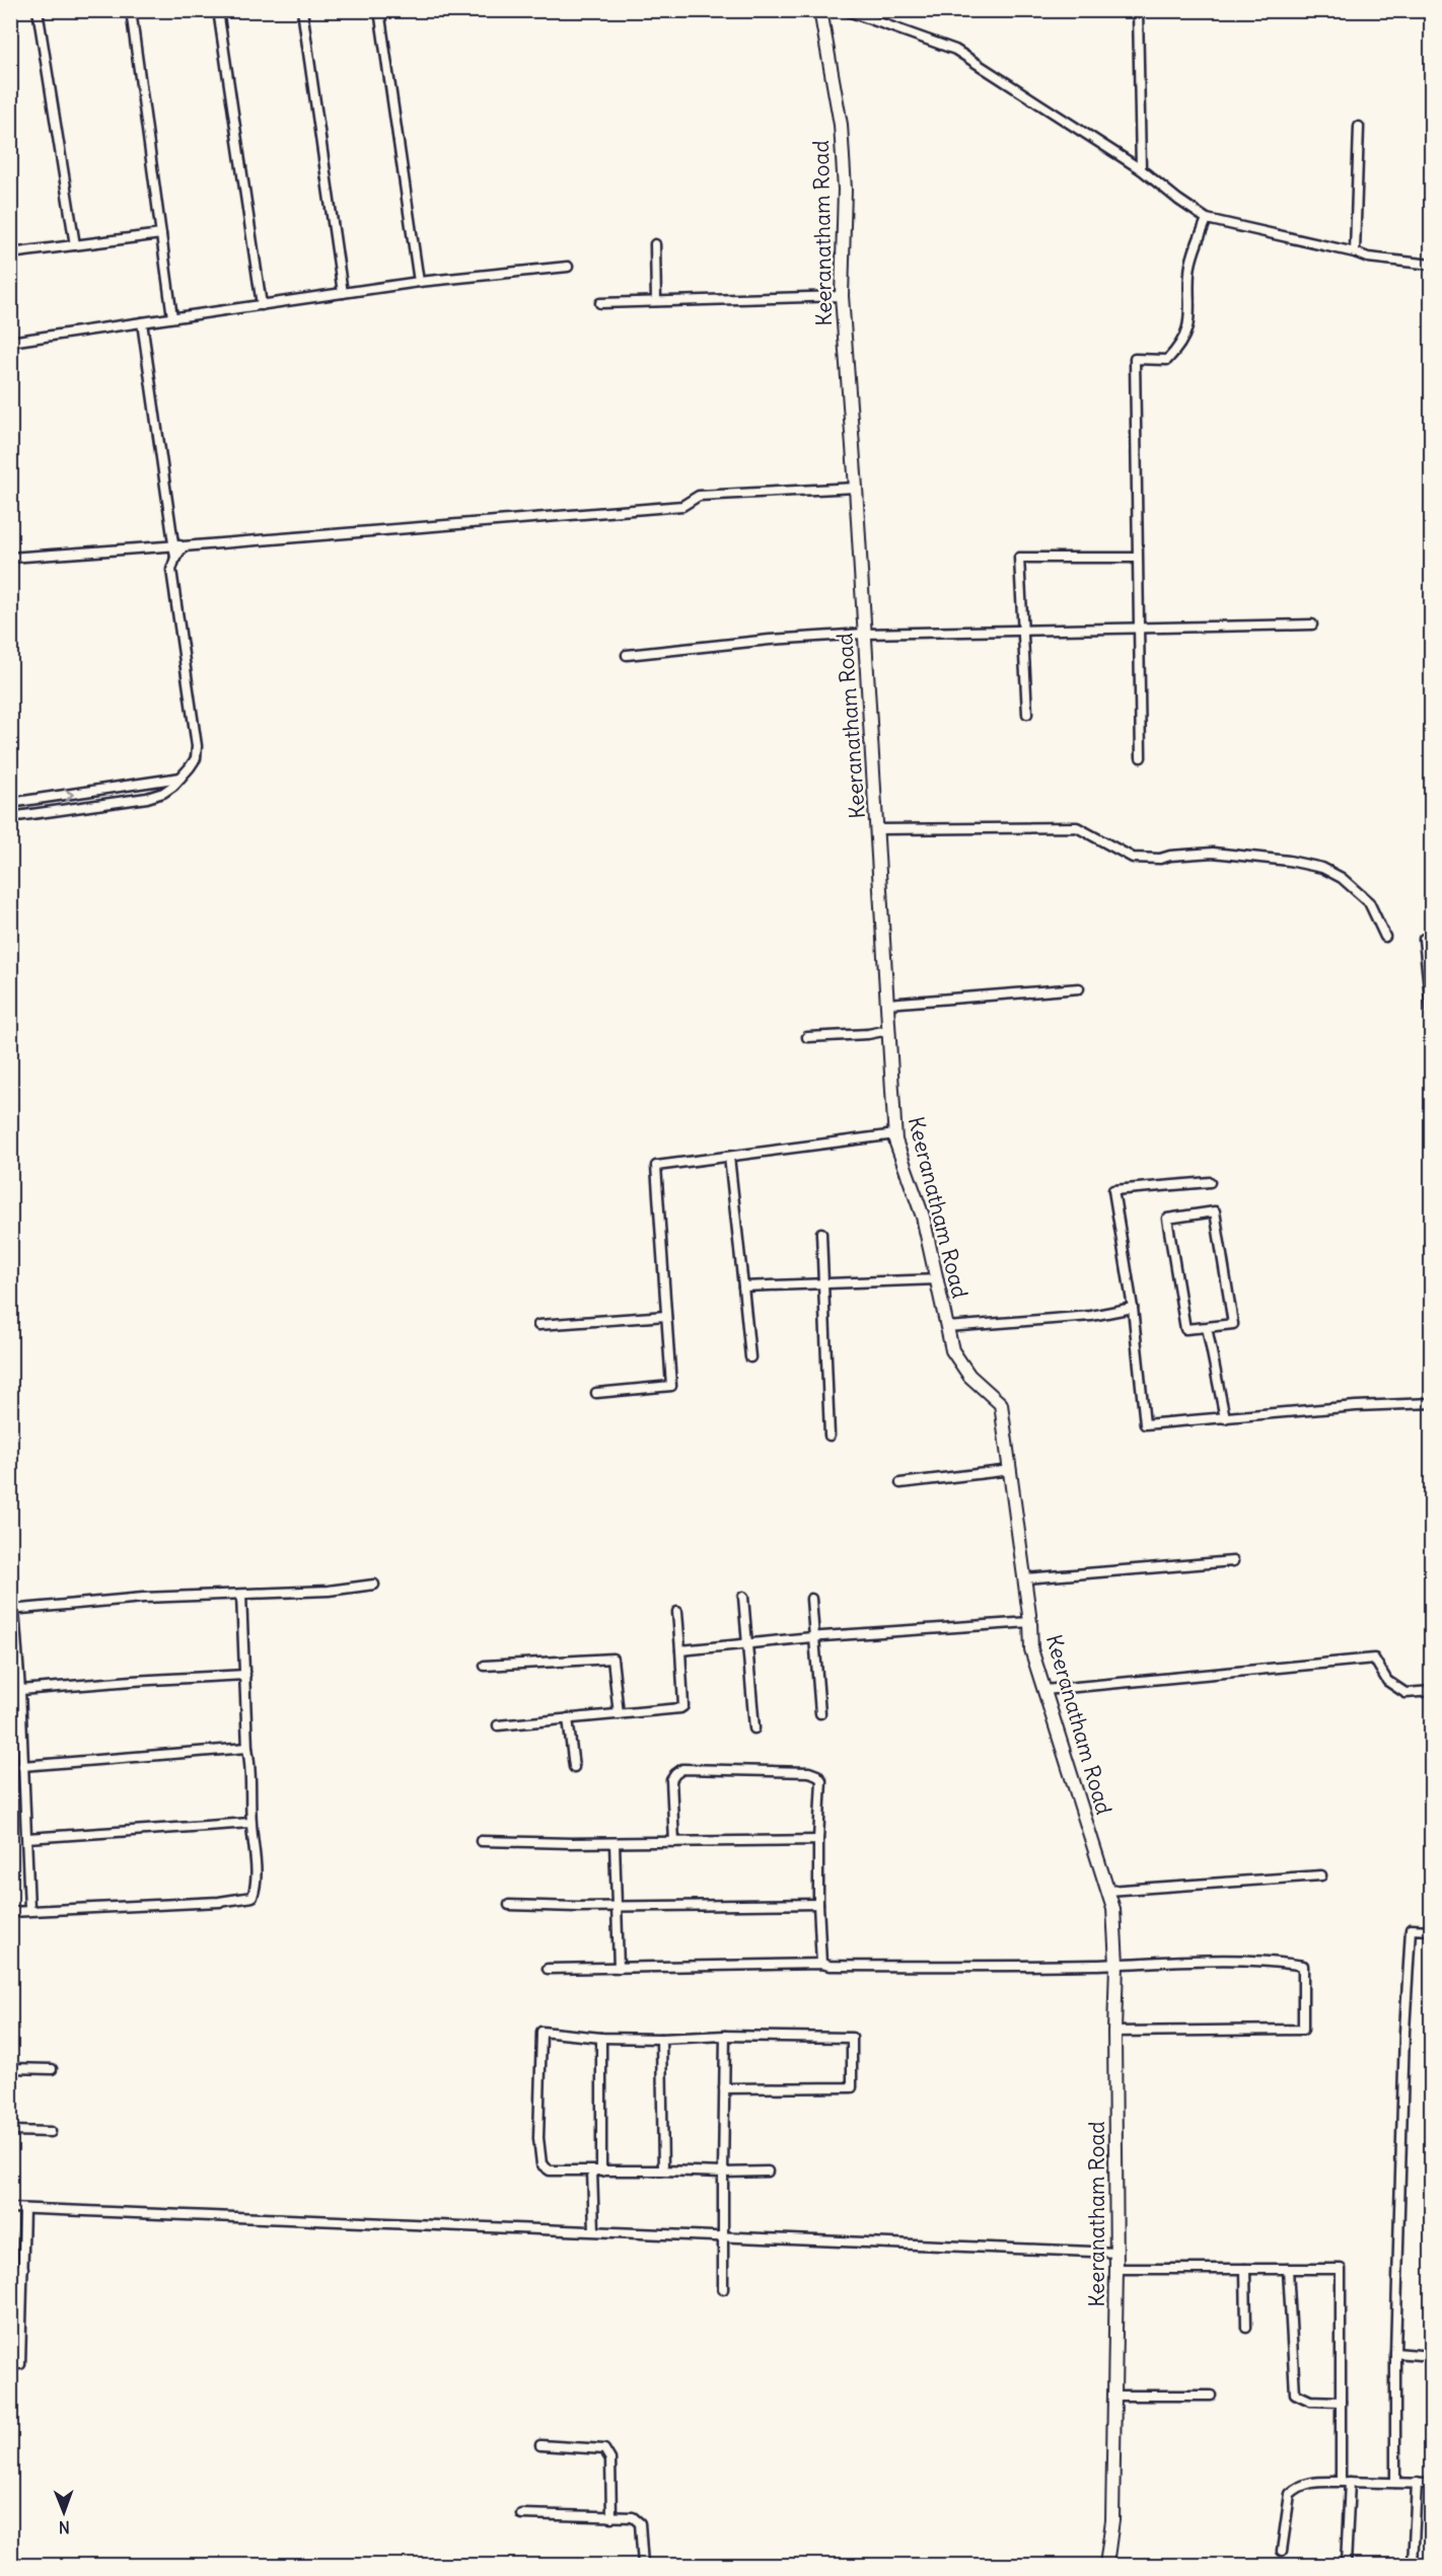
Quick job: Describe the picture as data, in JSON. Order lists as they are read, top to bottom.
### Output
{
  "streets": {
    "street": ["Keeranatham Road"]
  },
  "north": "bottom"
}
